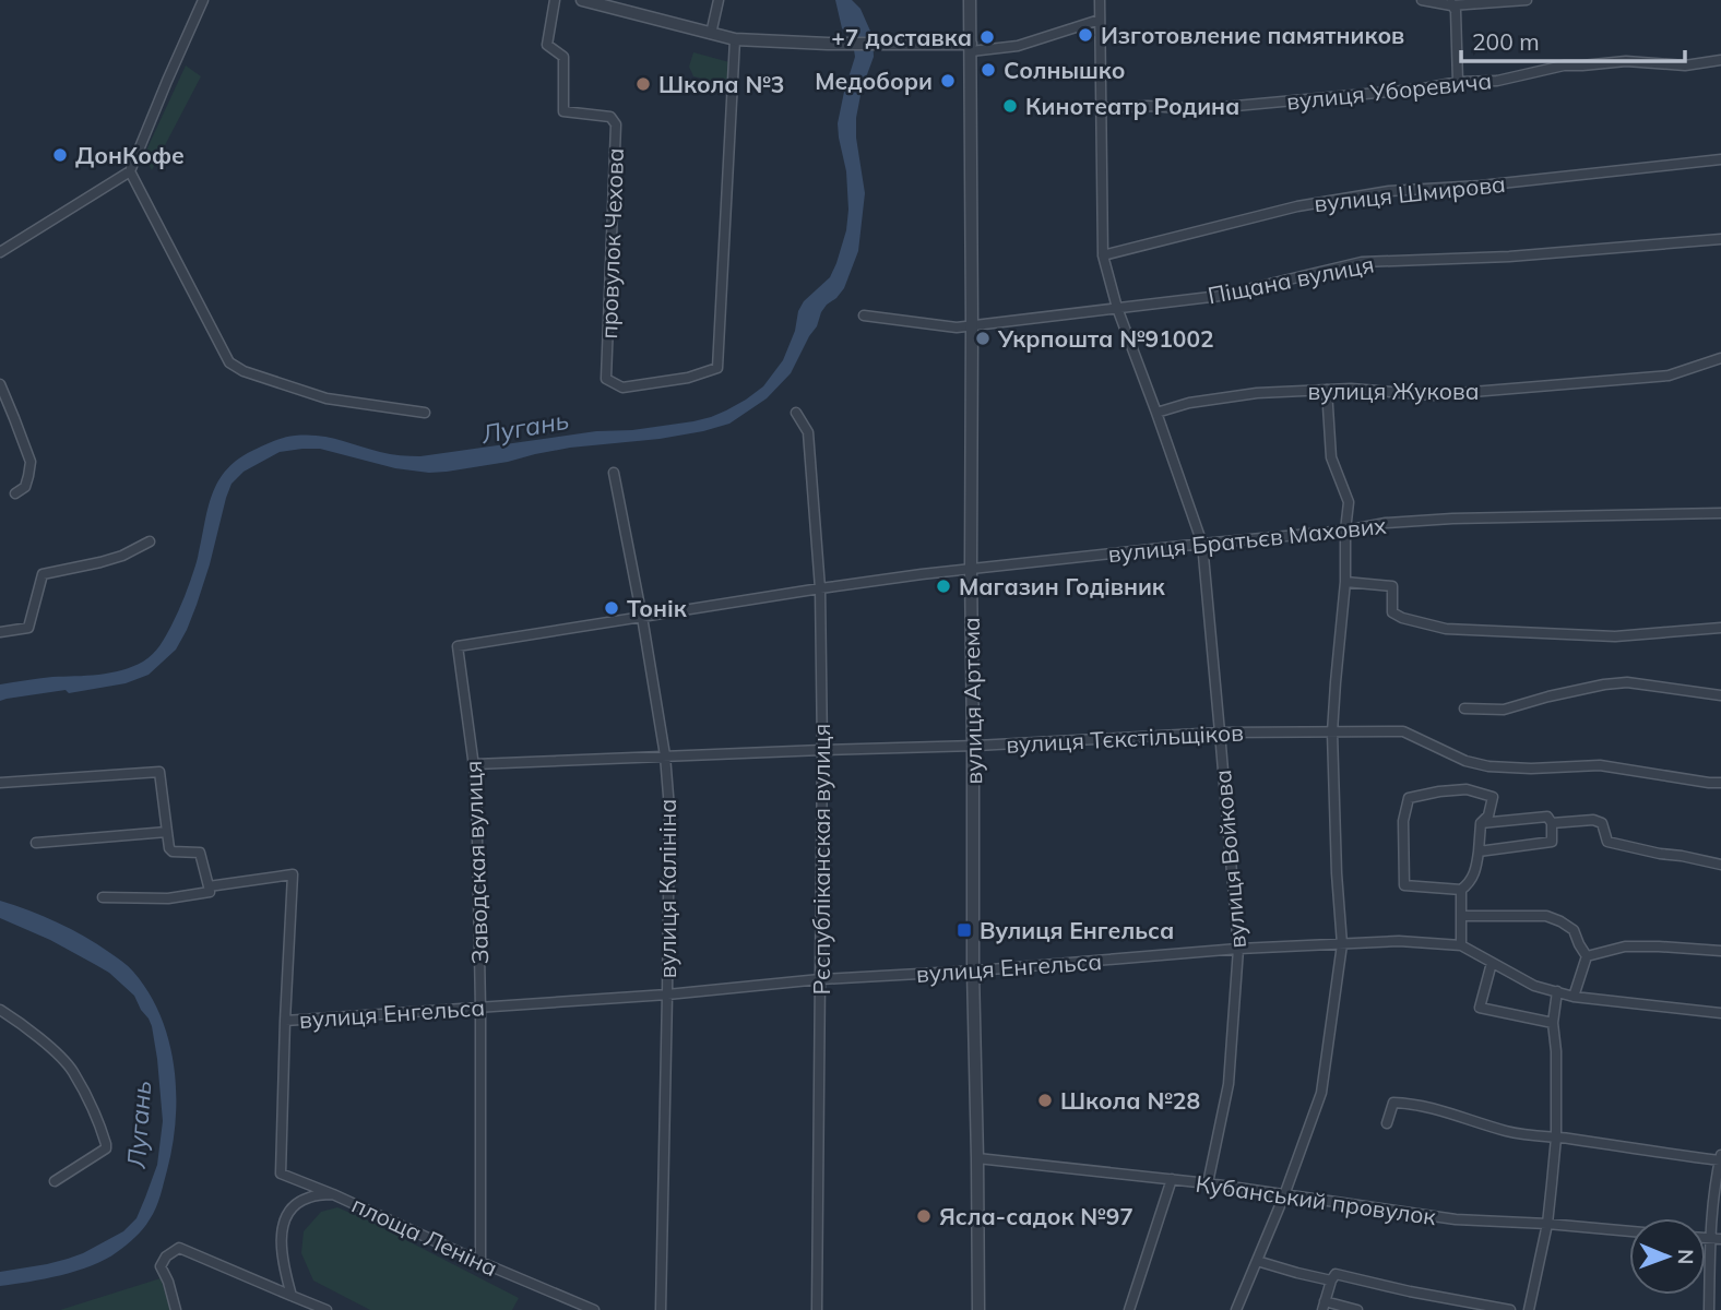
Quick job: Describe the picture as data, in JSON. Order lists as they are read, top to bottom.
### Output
{
  "streets": {
    "street": [
      "вулиця Уборевича",
      "вулиця Шмирова",
      "провулок Чехова",
      "Піщана вулиця",
      "вулиця Жукова",
      "вулиця Братьєв Махових",
      "вулиця Артема",
      "вулиця Тєкстільщіков",
      "Рєспубліканская вулиця",
      "вулиця Войкова",
      "Заводская вулиця",
      "вулиця Калініна",
      "вулиця Енгельса",
      "Кубанський провулок",
      "площа Леніна"
    ]
  },
  "crossings": [
    ["вулиця Уборевича", "вулиця Войкова"],
    ["вулиця Шмирова", "вулиця Войкова"],
    ["Піщана вулиця", "вулиця Артема"],
    ["Піщана вулиця", "вулиця Войкова"],
    ["вулиця Жукова", "вулиця Войкова"],
    ["вулиця Братьєв Махових", "вулиця Артема"],
    ["вулиця Братьєв Махових", "Рєспубліканская вулиця"],
    ["вулиця Братьєв Махових", "вулиця Войкова"],
    ["вулиця Братьєв Махових", "Заводская вулиця"],
    ["вулиця Братьєв Махових", "вулиця Калініна"],
    ["вулиця Артема", "вулиця Тєкстільщіков"],
    ["вулиця Артема", "вулиця Енгельса"],
    ["вулиця Артема", "Кубанський провулок"],
    ["вулиця Тєкстільщіков", "Рєспубліканская вулиця"],
    ["вулиця Тєкстільщіков", "вулиця Войкова"],
    ["вулиця Тєкстільщіков", "Заводская вулиця"],
    ["вулиця Тєкстільщіков", "вулиця Калініна"],
    ["Рєспубліканская вулиця", "вулиця Енгельса"],
    ["вулиця Войкова", "вулиця Енгельса"],
    ["вулиця Войкова", "Кубанський провулок"],
    ["Заводская вулиця", "вулиця Енгельса"],
    ["Заводская вулиця", "площа Леніна"],
    ["вулиця Калініна", "вулиця Енгельса"]
  ],
  "water": ["Лугань"],
  "places": {
    "other": [
      "Изготовление памятников",
      "+7 доставка",
      "Солнышко",
      "Медобори",
      "Школа №3",
      "Кинотеатр Родина",
      "ДонКофе",
      "Укрпошта №91002",
      "Магазин Годівник",
      "Тонік",
      "Школа №28",
      "Ясла-садок №97"
    ],
    "transit": ["Вулиця Енгельса"]
  },
  "scale_bar": "200 m",
  "north": "right"
}
